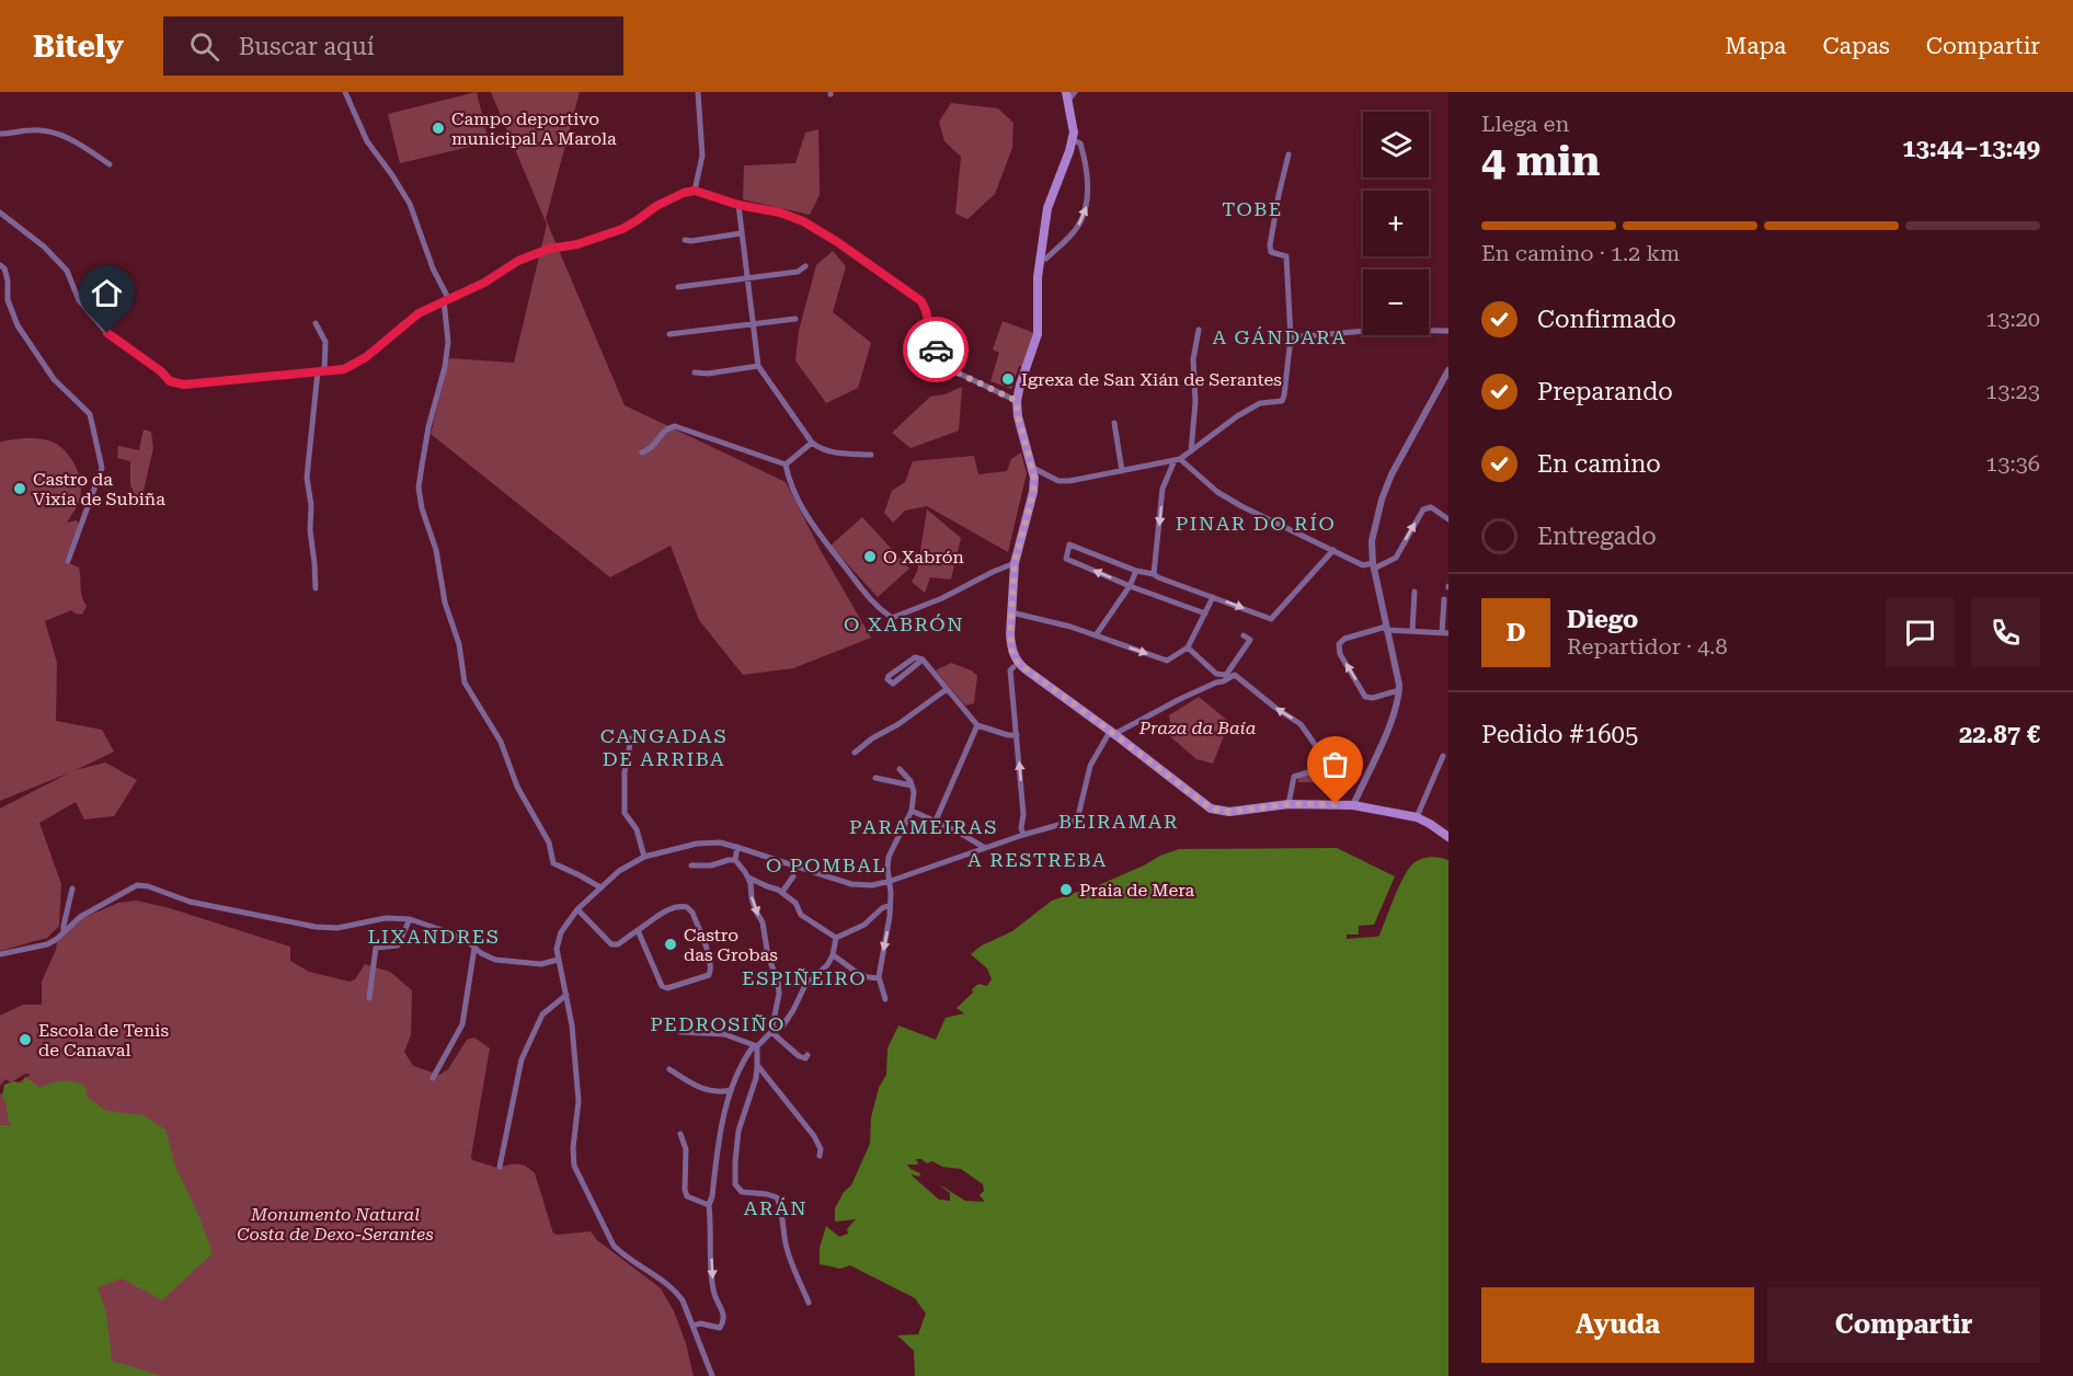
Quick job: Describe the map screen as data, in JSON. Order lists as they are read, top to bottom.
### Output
{
  "districts": [
    "TOBE",
    "A GÁNDARA",
    "PINAR DO RÍO",
    "O XABRÓN",
    "CANGADAS DE ARRIBA",
    "BEIRAMAR",
    "PARAMEIRAS",
    "A RESTREBA",
    "O POMBAL",
    "LIXANDRES",
    "ESPIÑEIRO",
    "PEDROSIÑO",
    "ARÁN"
  ],
  "parks": ["Praza da Baía", "Monumento Natural Costa de Dexo-Serantes"],
  "places": [
    "Campo deportivo municipal A Marola",
    "Igrexa de San Xián de Serantes",
    "Castro da Vixía de Subiña",
    "O Xabrón",
    "Praia de Mera",
    "Castro das Grobas",
    "Escola de Tenis de Canaval"
  ],
  "page": {
    "header": "Bitely",
    "search": "Buscar aquí",
    "nav": ["Mapa", "Capas", "Compartir"],
    "heading": ["4 min", "Llega en", "13:44–13:49"],
    "panel": [
      "Diego",
      "Repartidor · 4.8",
      "Pedido #1605",
      "22.87 €"
    ],
    "map_buttons": ["+", "−"],
    "bar": "En camino · 1.2 km",
    "list": [
      ["Confirmado", "13:20"],
      ["Preparando", "13:23"],
      ["En camino", "13:36"],
      "Entregado"
    ],
    "round": "D",
    "buttons": ["Ayuda", "Compartir"]
  }
}
